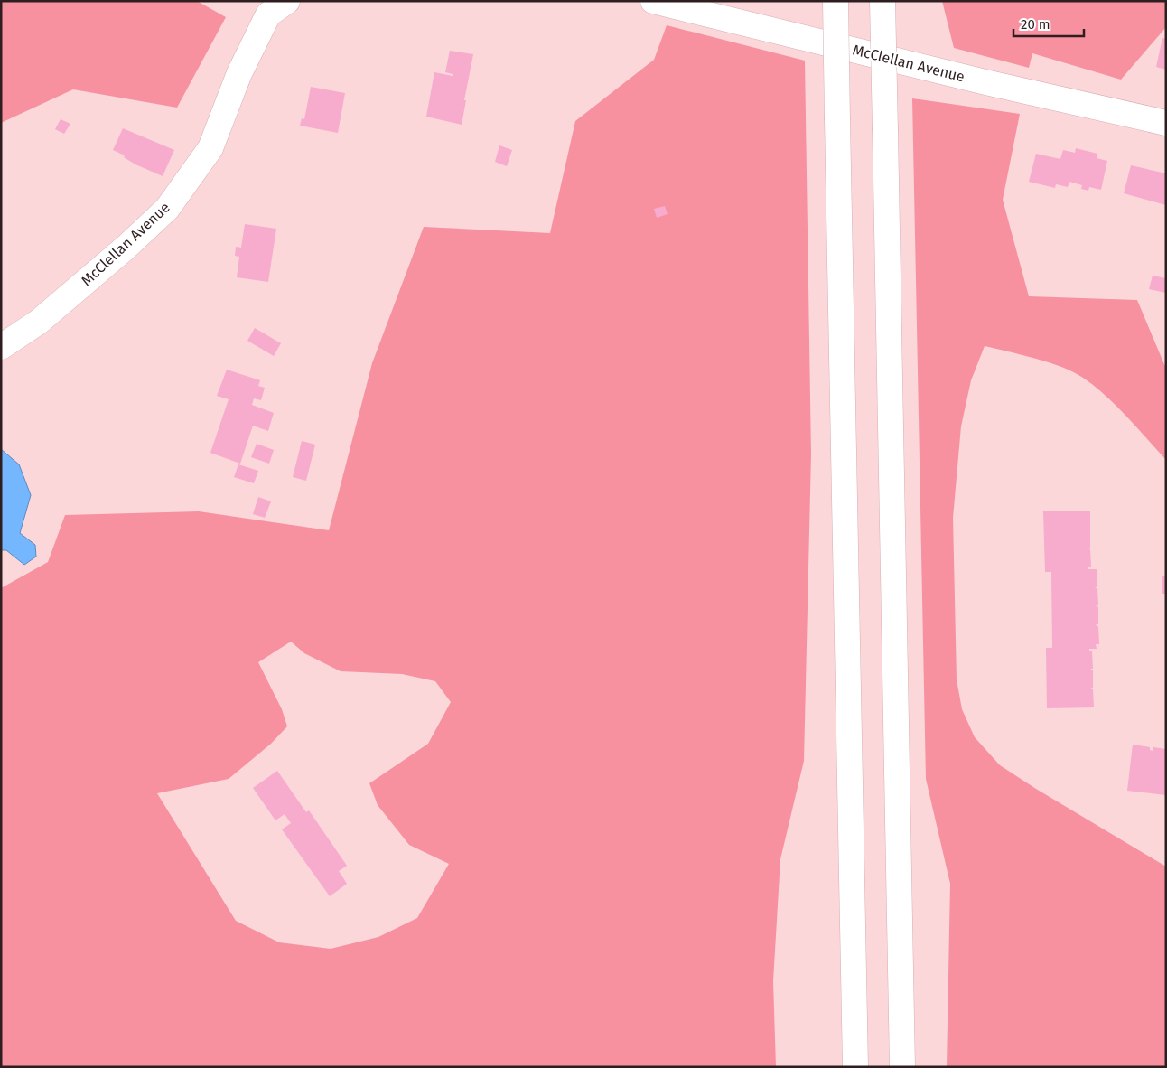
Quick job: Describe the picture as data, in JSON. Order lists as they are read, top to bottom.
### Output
{
  "streets": {
    "main road": ["McClellan Avenue"]
  },
  "scale_bar": "20 m"
}
